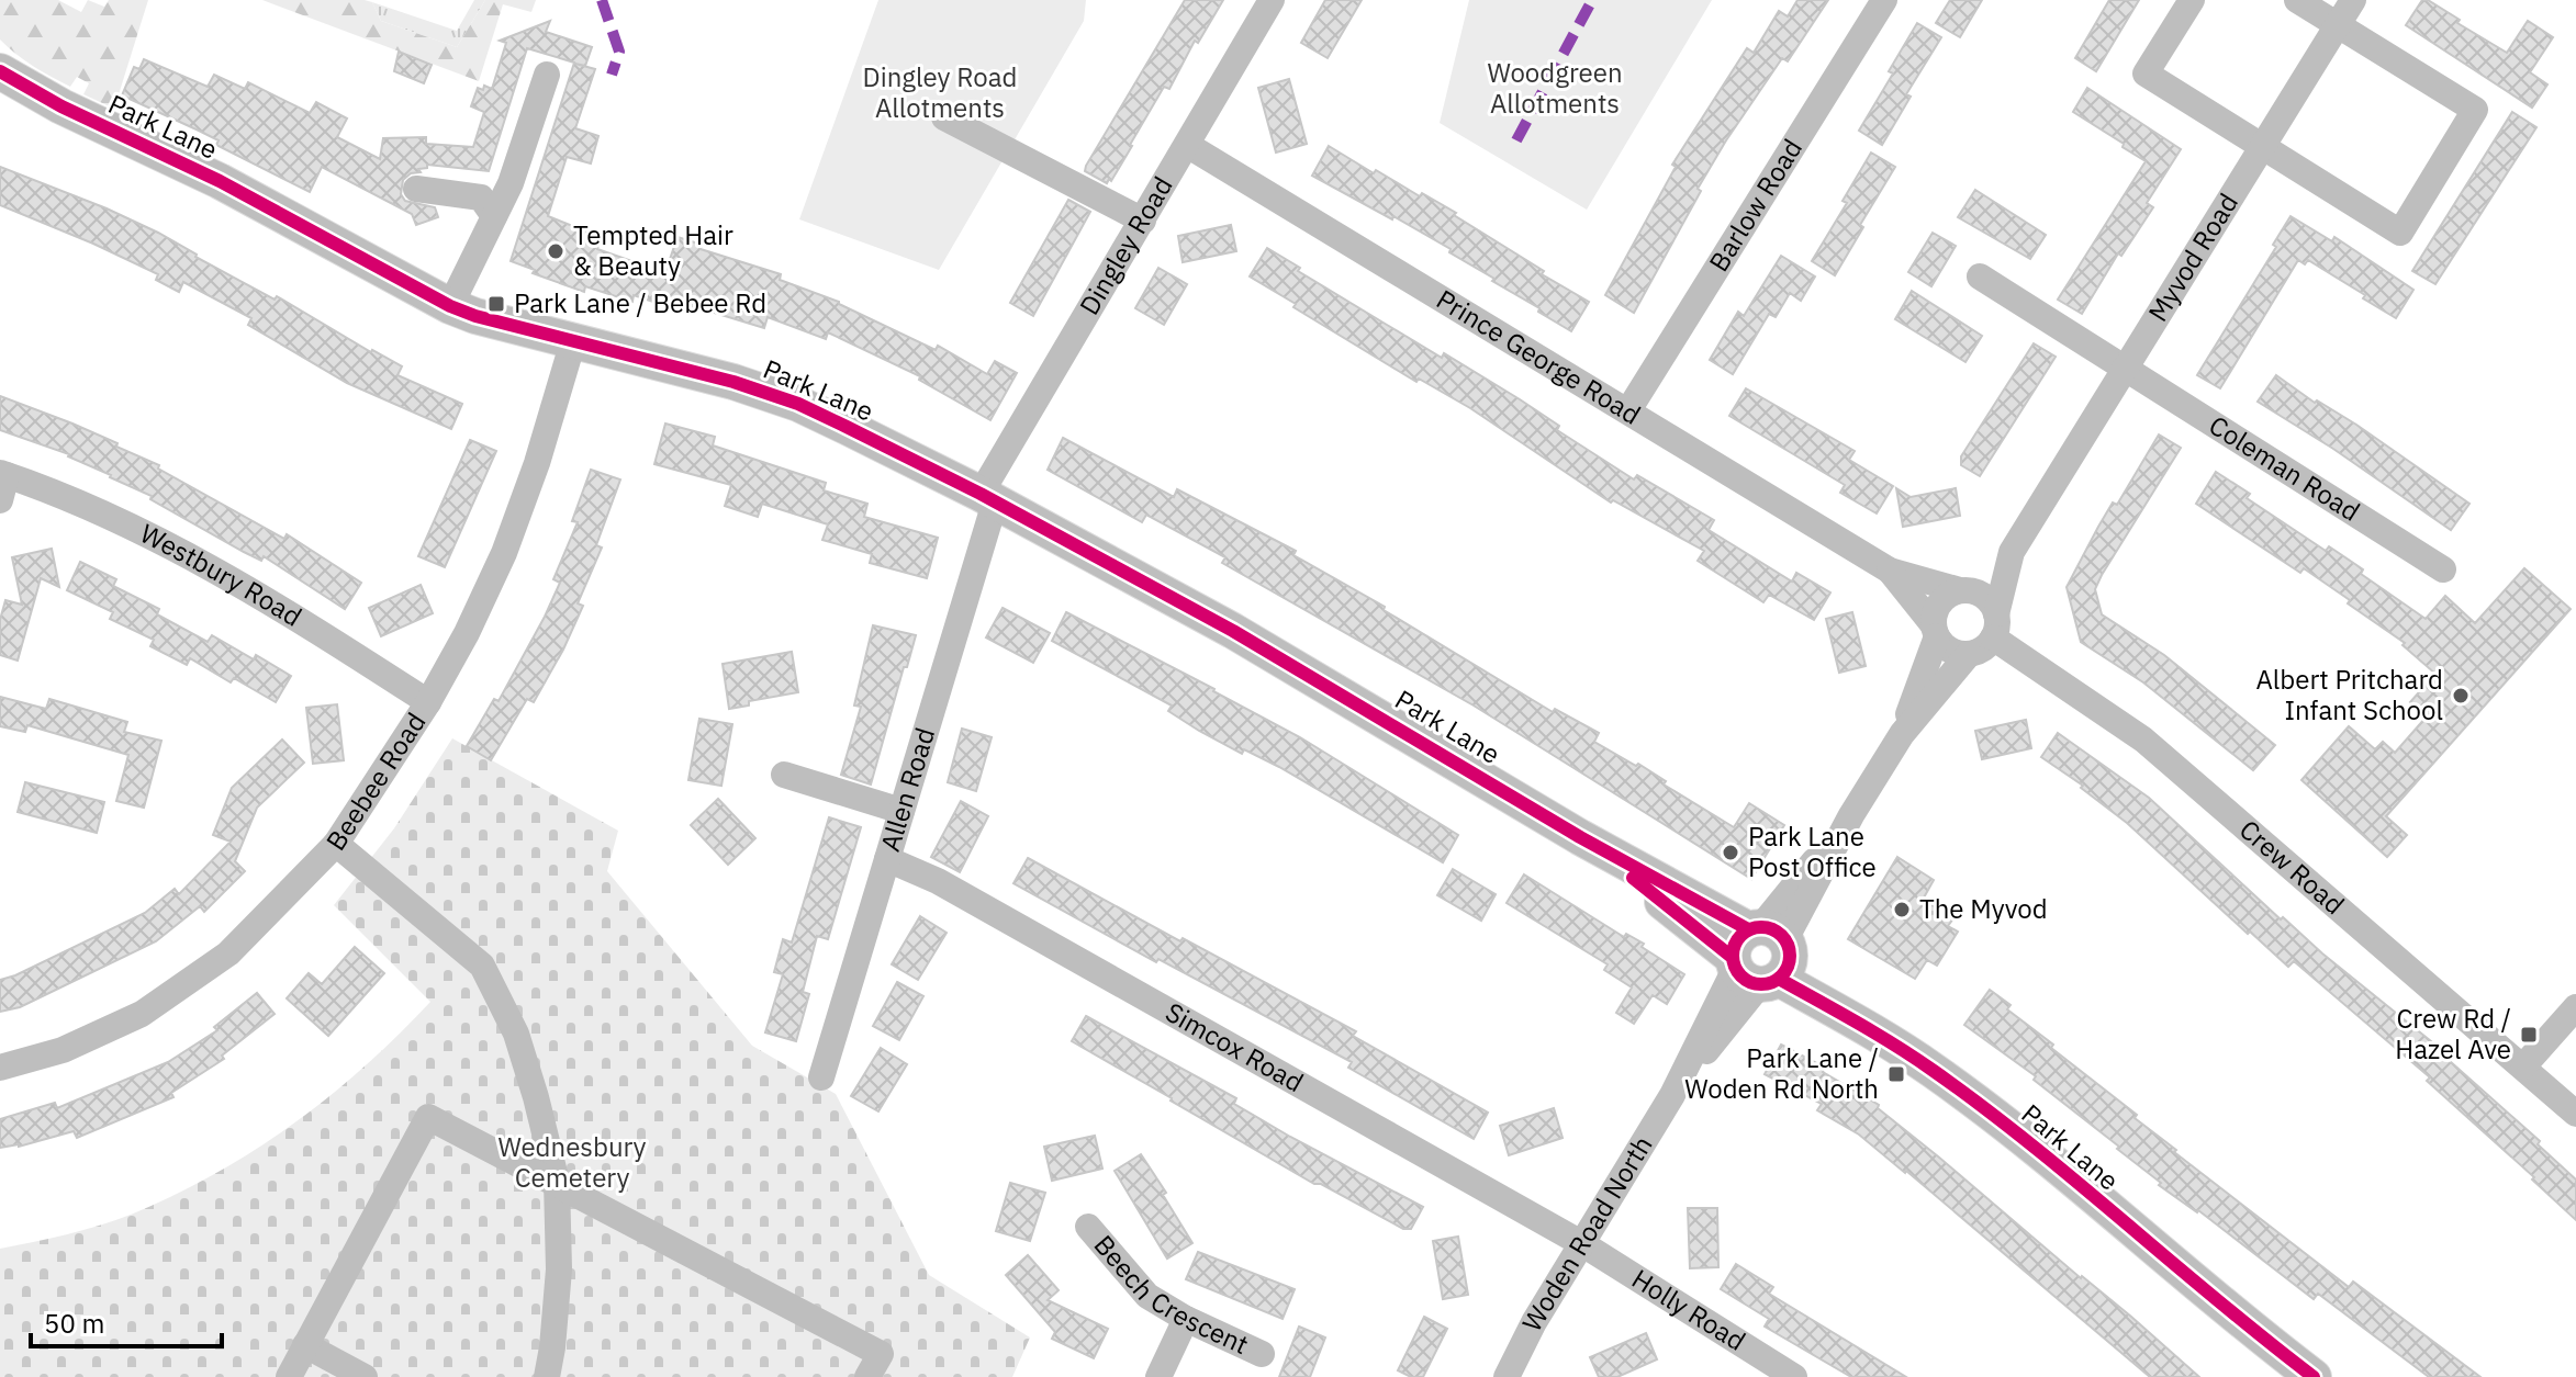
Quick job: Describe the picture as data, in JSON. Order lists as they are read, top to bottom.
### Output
{
  "streets": {
    "main road": ["Park Lane"],
    "street": [
      "Barlow Road",
      "Dingley Road",
      "Myvod Road",
      "Prince George Road",
      "Coleman Road",
      "Westbury Road",
      "Beebee Road",
      "Allen Road",
      "Crew Road",
      "Simcox Road",
      "Woden Road North",
      "Beech Crescent",
      "Holly Road"
    ]
  },
  "crossings": [
    ["Park Lane", "Dingley Road"],
    ["Park Lane", "Beebee Road"],
    ["Park Lane", "Allen Road"],
    ["Park Lane", "Woden Road North"],
    ["Barlow Road", "Prince George Road"],
    ["Dingley Road", "Prince George Road"],
    ["Dingley Road", "Allen Road"],
    ["Myvod Road", "Prince George Road"],
    ["Myvod Road", "Coleman Road"],
    ["Myvod Road", "Crew Road"],
    ["Prince George Road", "Crew Road"],
    ["Westbury Road", "Beebee Road"],
    ["Allen Road", "Simcox Road"],
    ["Simcox Road", "Woden Road North"],
    ["Simcox Road", "Holly Road"],
    ["Woden Road North", "Holly Road"]
  ],
  "parks": ["Woodgreen Allotments", "Dingley Road Allotments", "Wednesbury Cemetery"],
  "places": {
    "other": [
      "Tempted Hair & Beauty",
      "Albert Pritchard Infant School",
      "Park Lane Post Office",
      "The Myvod"
    ],
    "transit": ["Park Lane / Bebee Rd", "Crew Rd / Hazel Ave", "Park Lane / Woden Rd North"]
  },
  "scale_bar": "50 m"
}
